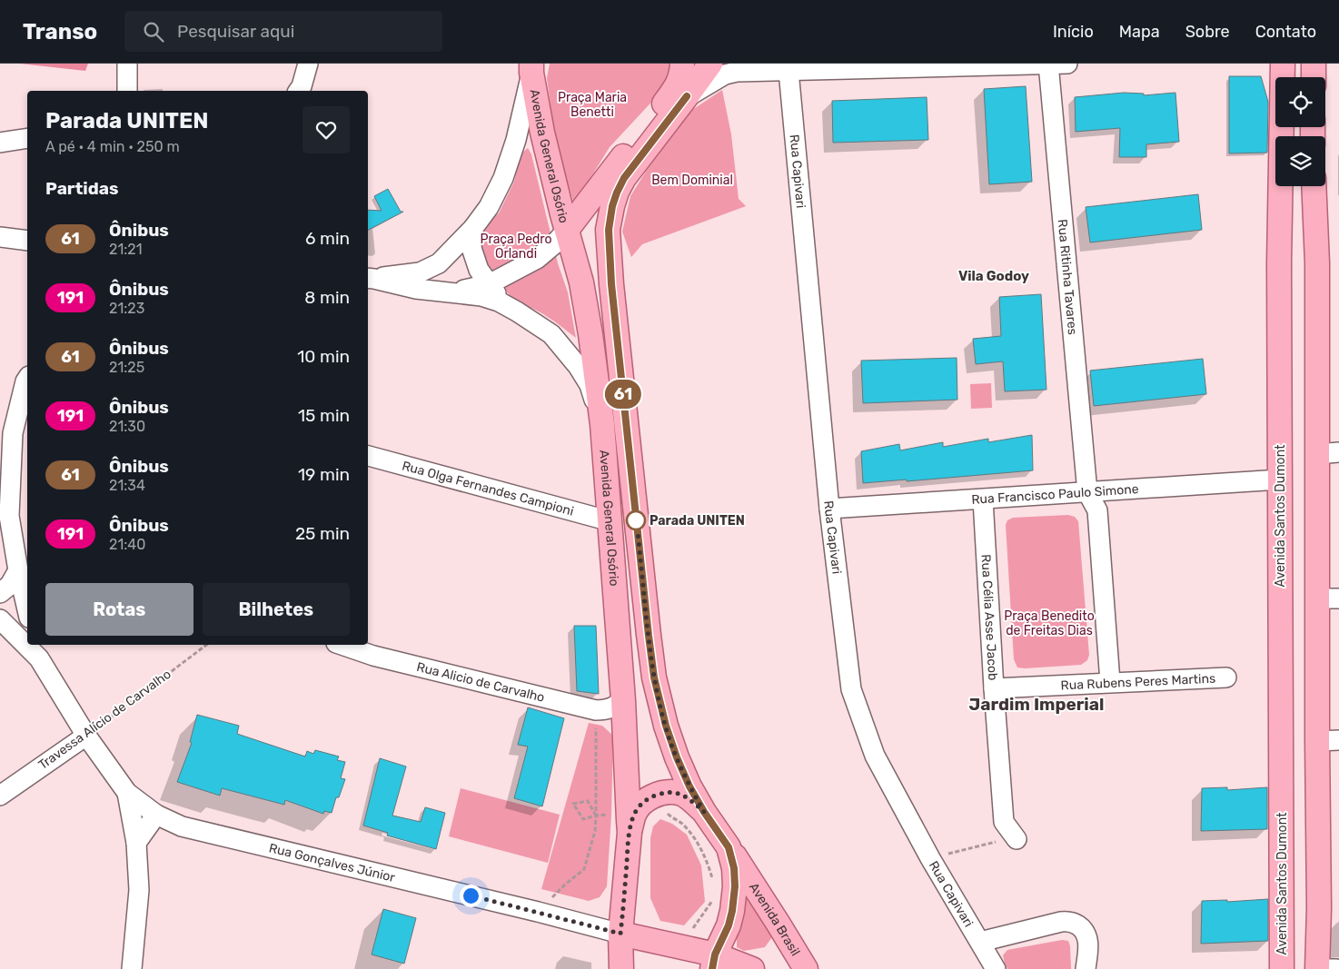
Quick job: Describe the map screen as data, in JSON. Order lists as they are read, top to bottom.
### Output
{
  "streets": {
    "main road": [
      "Avenida General Osório",
      "Avenida Santos Dumont",
      "Rua Gonçalves Júnior",
      "Avenida Brasil"
    ],
    "street": [
      "Rua Capivari",
      "Rua Ritinha Tavares",
      "Rua Olga Fernandes Campioni",
      "Rua Francisco Paulo Simone",
      "Rua Célia Asse Jacob",
      "Rua Rubens Peres Martins",
      "Rua Alicio de Carvalho",
      "Travessa Alício de Carvalho"
    ]
  },
  "crossings": [
    ["Avenida General Osório", "Rua Olga Fernandes Campioni"],
    ["Avenida General Osório", "Rua Gonçalves Júnior"],
    ["Avenida General Osório", "Avenida Brasil"],
    ["Rua Capivari", "Rua Francisco Paulo Simone"],
    ["Rua Ritinha Tavares", "Rua Francisco Paulo Simone"],
    ["Rua Francisco Paulo Simone", "Avenida Santos Dumont"],
    ["Rua Francisco Paulo Simone", "Rua Célia Asse Jacob"],
    ["Rua Célia Asse Jacob", "Rua Rubens Peres Martins"],
    ["Travessa Alício de Carvalho", "Rua Gonçalves Júnior"]
  ],
  "districts": ["Vila Godoy", "Jardim Imperial"],
  "parks": [
    "Praça Maria Benetti",
    "Bem Dominial",
    "Praça Pedro Orlandi",
    "Praça Benedito de Freitas Dias"
  ],
  "places": ["Parada UNITEN"],
  "lines": ["bus line 61"],
  "page": {
    "header": "Transo",
    "search": "Pesquisar aqui",
    "nav": [
      "Início",
      "Mapa",
      "Sobre",
      "Contato"
    ],
    "on_map": "61",
    "heading": [
      ["Parada UNITEN", "A pé · 4 min · 250 m"],
      "Partidas"
    ],
    "list": [
      {
        "mark": "61",
        "name": "Ônibus",
        "note": "21:21",
        "value": "6 min"
      },
      {
        "mark": "191",
        "name": "Ônibus",
        "note": "21:23",
        "value": "8 min"
      },
      {
        "mark": "61",
        "name": "Ônibus",
        "note": "21:25",
        "value": "10 min"
      },
      {
        "mark": "191",
        "name": "Ônibus",
        "note": "21:30",
        "value": "15 min"
      },
      {
        "mark": "61",
        "name": "Ônibus",
        "note": "21:34",
        "value": "19 min"
      },
      {
        "mark": "191",
        "name": "Ônibus",
        "note": "21:40",
        "value": "25 min"
      }
    ],
    "buttons": ["Rotas", "Bilhetes"]
  }
}
